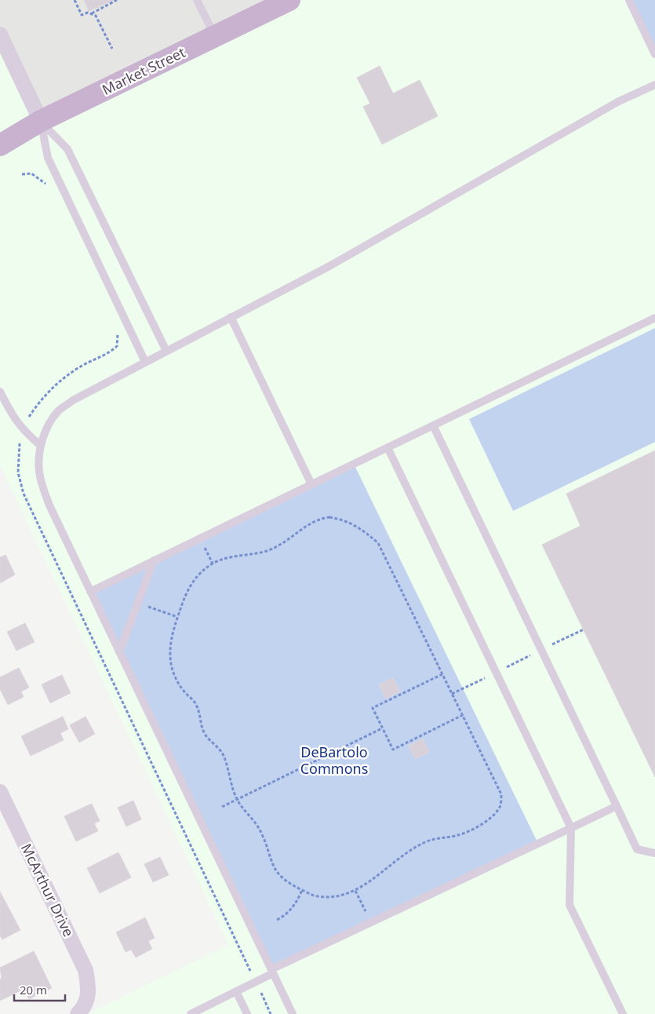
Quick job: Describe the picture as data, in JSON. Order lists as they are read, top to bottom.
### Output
{
  "streets": {
    "main road": ["Market Street"],
    "street": ["McArthur Drive"]
  },
  "parks": ["DeBartolo Commons"],
  "scale_bar": "20 m"
}
